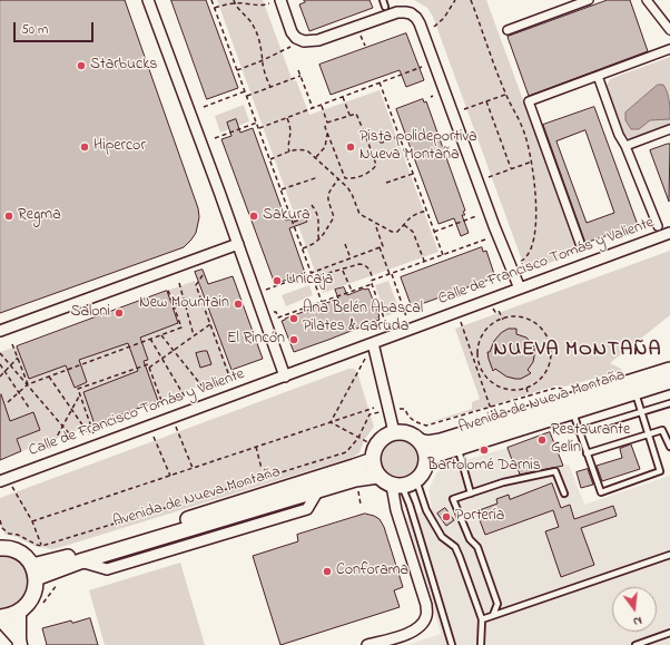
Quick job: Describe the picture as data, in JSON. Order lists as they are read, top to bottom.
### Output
{
  "streets": {
    "main road": ["Avenida de Nueva Montaña"],
    "street": ["Calle de Francisco Tomás y Valiente"]
  },
  "districts": ["NUEVA MONTAÑA"],
  "places": [
    "Starbucks",
    "Hipercor",
    "Pista polideportiva Nueva Montaña",
    "Regma",
    "Sakura",
    "Unicaja",
    "New Mountain",
    "Saloni",
    "Ana Belén Abascal Pilates & Garuda",
    "El Rincón",
    "Restaurante Gelín",
    "Bartolomé Darnis",
    "Portería",
    "Conforama"
  ],
  "scale_bar": "50 m",
  "north": "bottom"
}
